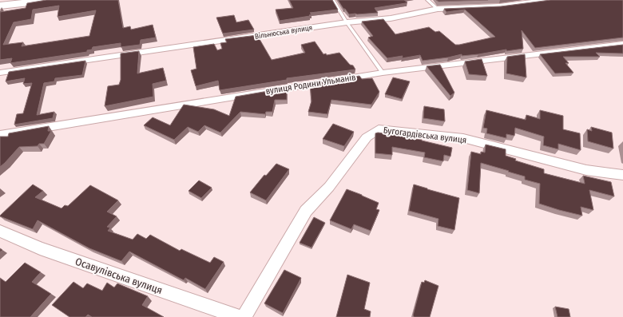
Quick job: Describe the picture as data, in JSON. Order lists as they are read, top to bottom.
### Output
{
  "streets": {
    "street": [
      "Вільнюська вулиця",
      "вулиця Родини Ульманів",
      "Бугогардівська вулиця",
      "Осавулівська вулиця"
    ]
  }
}
